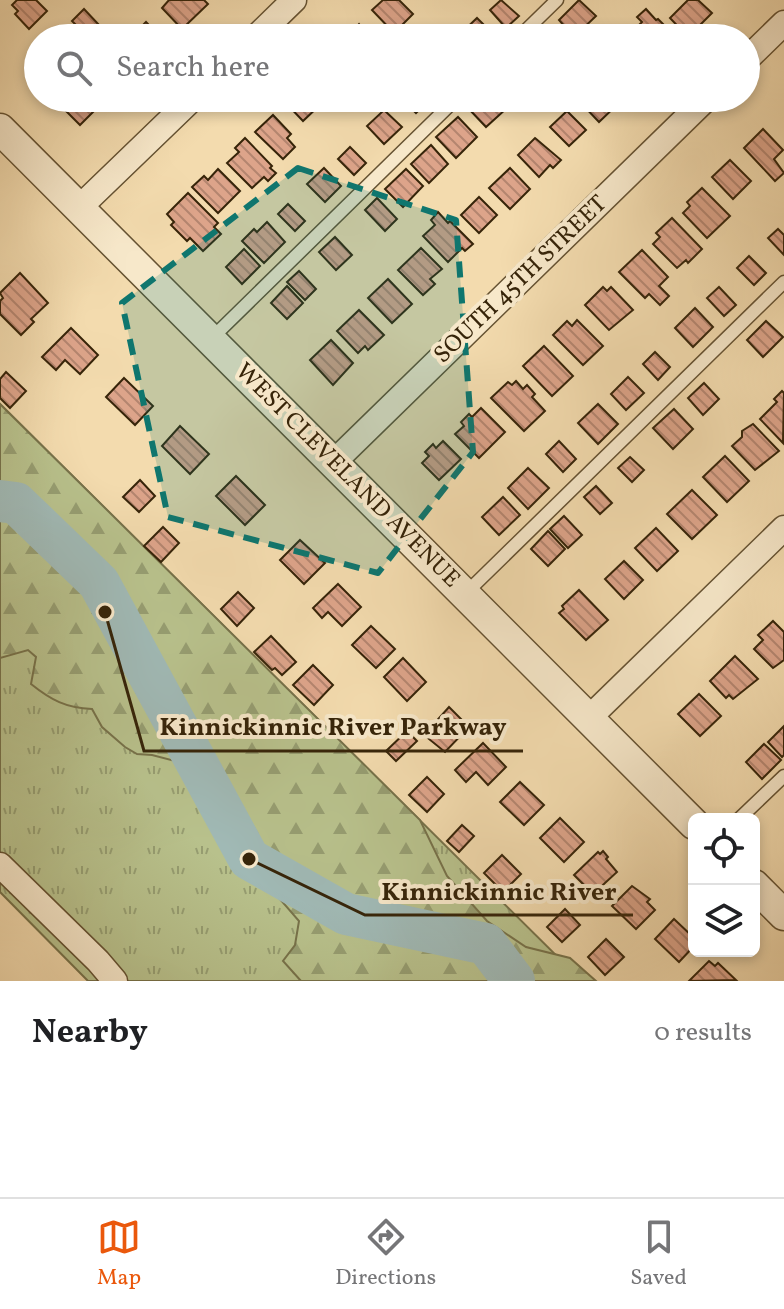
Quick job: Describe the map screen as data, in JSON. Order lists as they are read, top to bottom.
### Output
{
  "streets": {
    "street": ["SOUTH 45TH STREET", "WEST CLEVELAND AVENUE"]
  },
  "crossings": [
    ["SOUTH 45TH STREET", "WEST CLEVELAND AVENUE"]
  ],
  "places": ["Kinnickinnic River Parkway", "Kinnickinnic River"],
  "page": {
    "search": "Search here",
    "heading": ["Nearby", "0 results"],
    "nav": ["Map", "Directions", "Saved"]
  }
}
